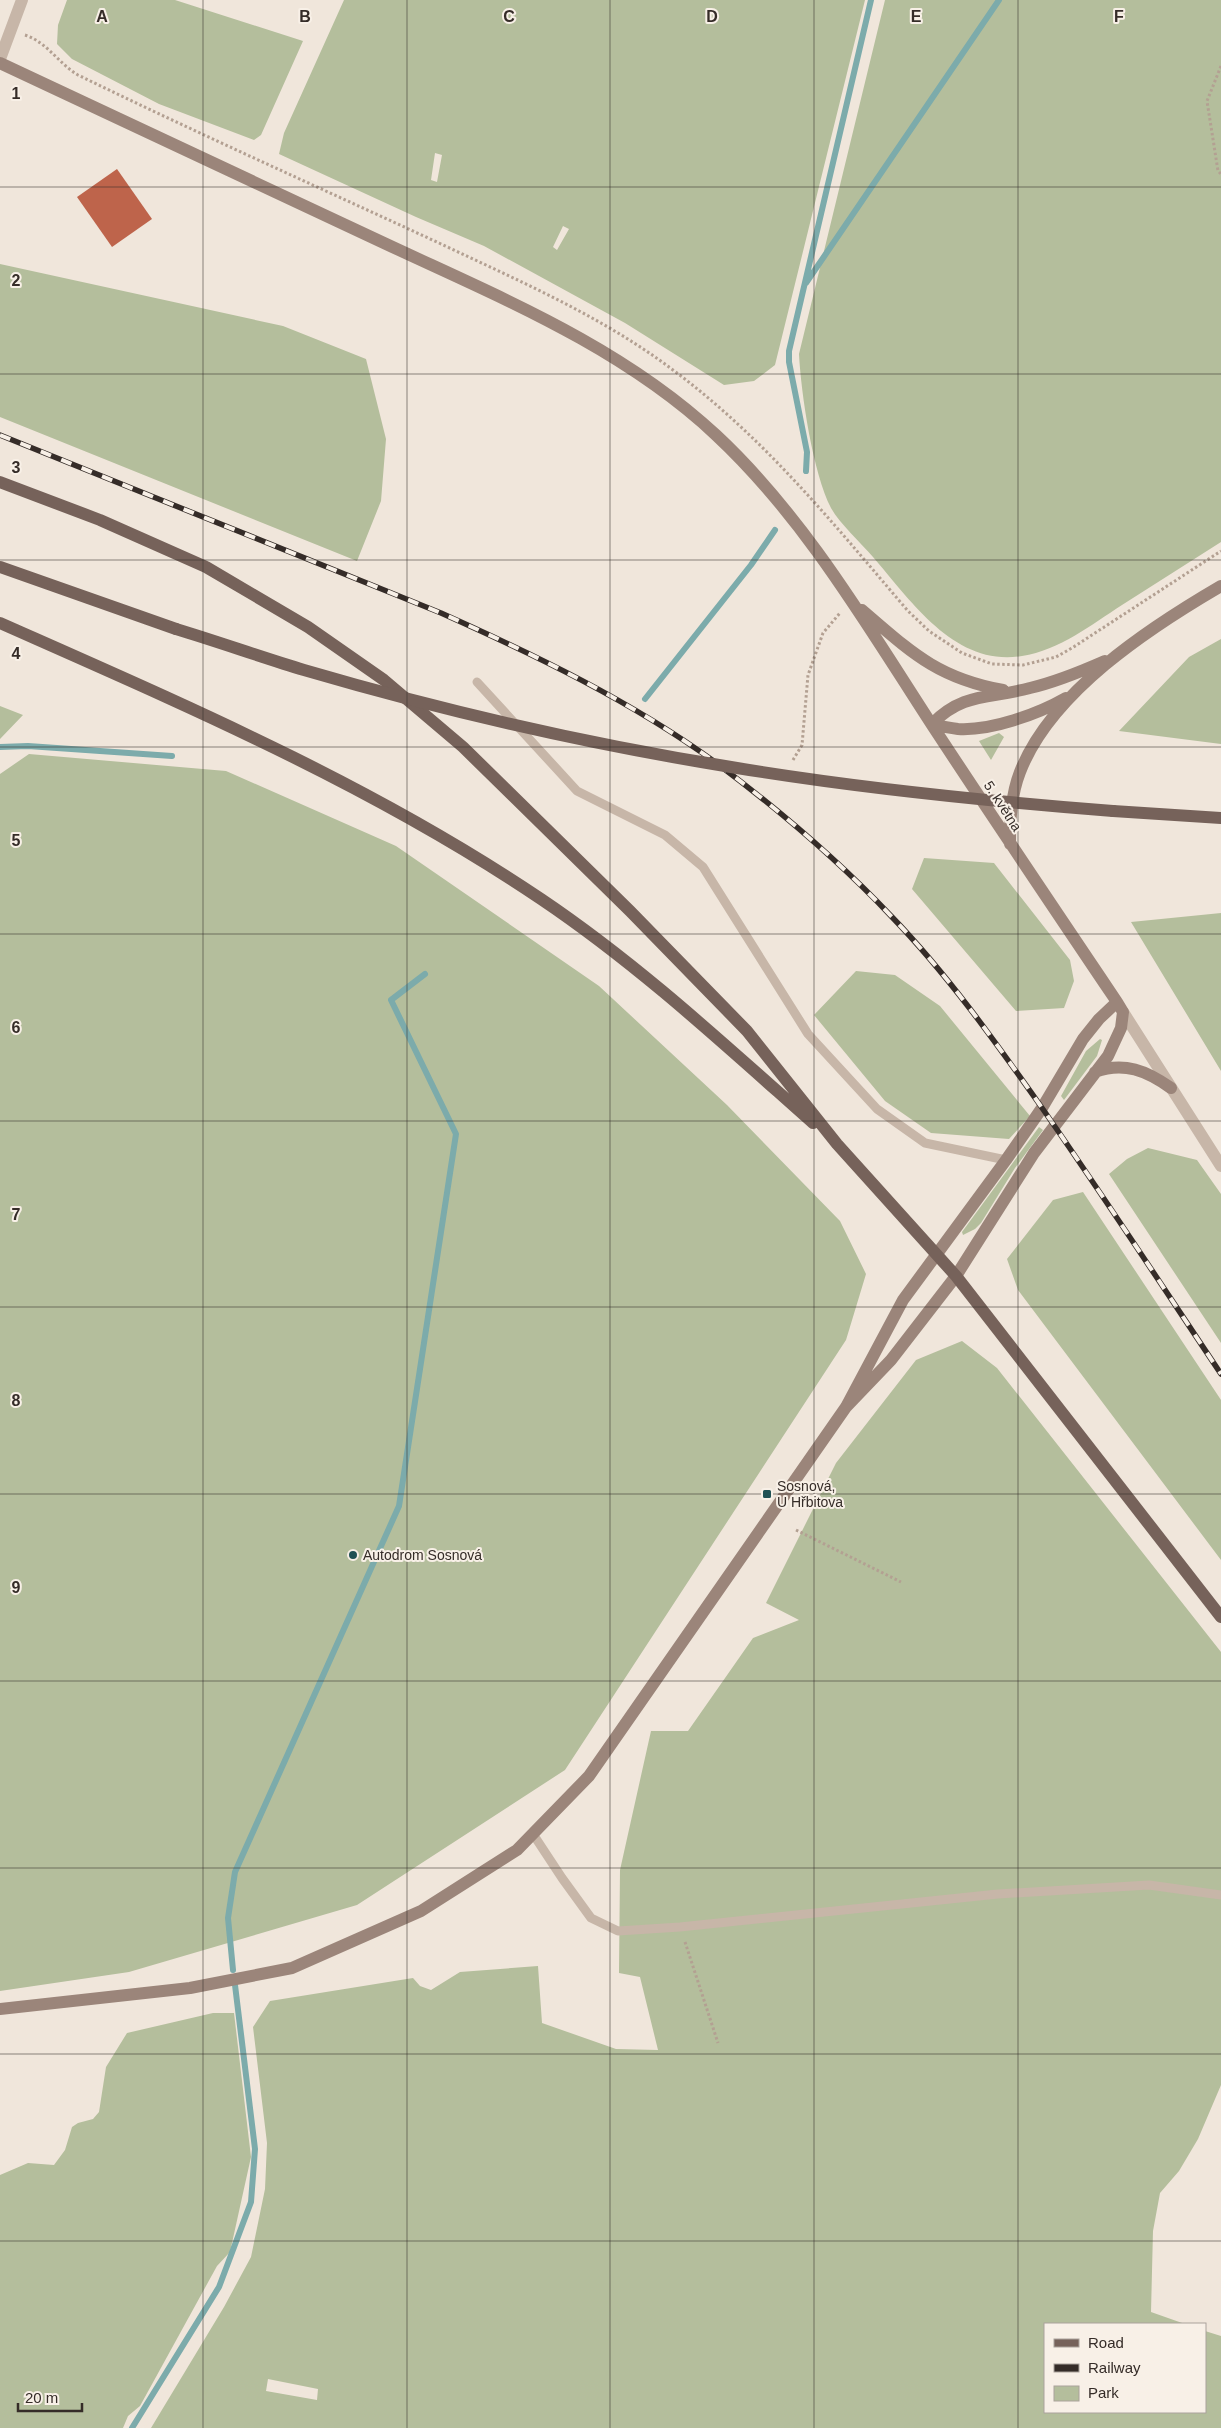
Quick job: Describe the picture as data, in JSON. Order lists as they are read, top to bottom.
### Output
{
  "streets": {
    "street": ["5. května"]
  },
  "places": {
    "transit": ["Sosnová, U Hřbitova"],
    "other": ["Autodrom Sosnová"]
  },
  "legend": ["Road", "Railway", "Park"],
  "scale_bar": "20 m",
  "grid": {
    "columns": [
      "A",
      "B",
      "C",
      "D",
      "E",
      "F"
    ],
    "rows": [
      "1",
      "2",
      "3",
      "4",
      "5",
      "6",
      "7",
      "8",
      "9"
    ]
  }
}
